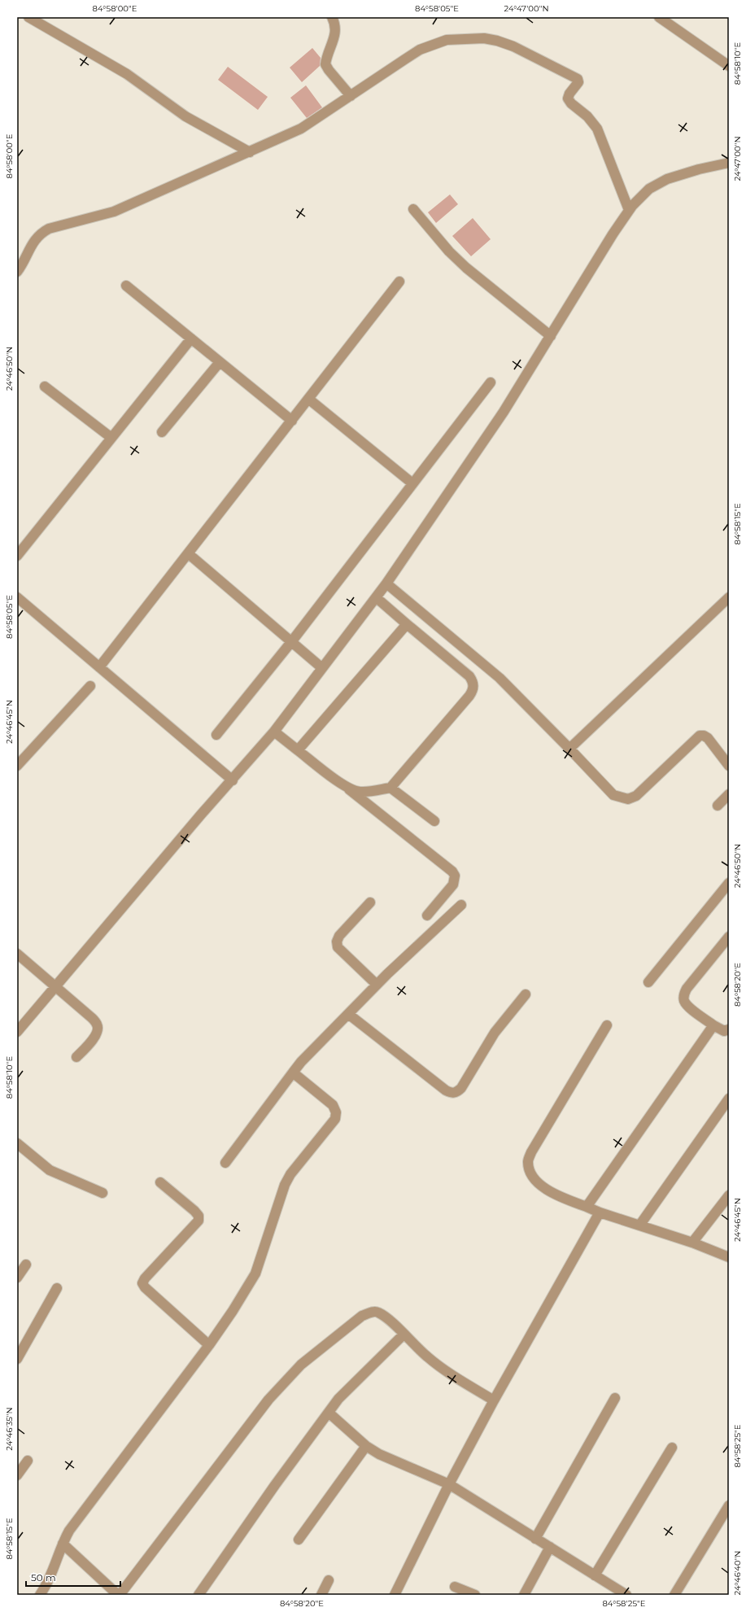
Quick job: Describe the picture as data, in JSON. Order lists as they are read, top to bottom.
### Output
{
  "scale_bar": "50 m",
  "coordinates": [
    "84°58'00\"E",
    "84°58'05\"E",
    "24°47'00\"N",
    "84°58'10\"E",
    "24°46'50\"N",
    "84°58'15\"E",
    "24°46'45\"N",
    "84°58'20\"E",
    "24°46'35\"N",
    "84°58'25\"E",
    "24°46'40\"N"
  ]
}
